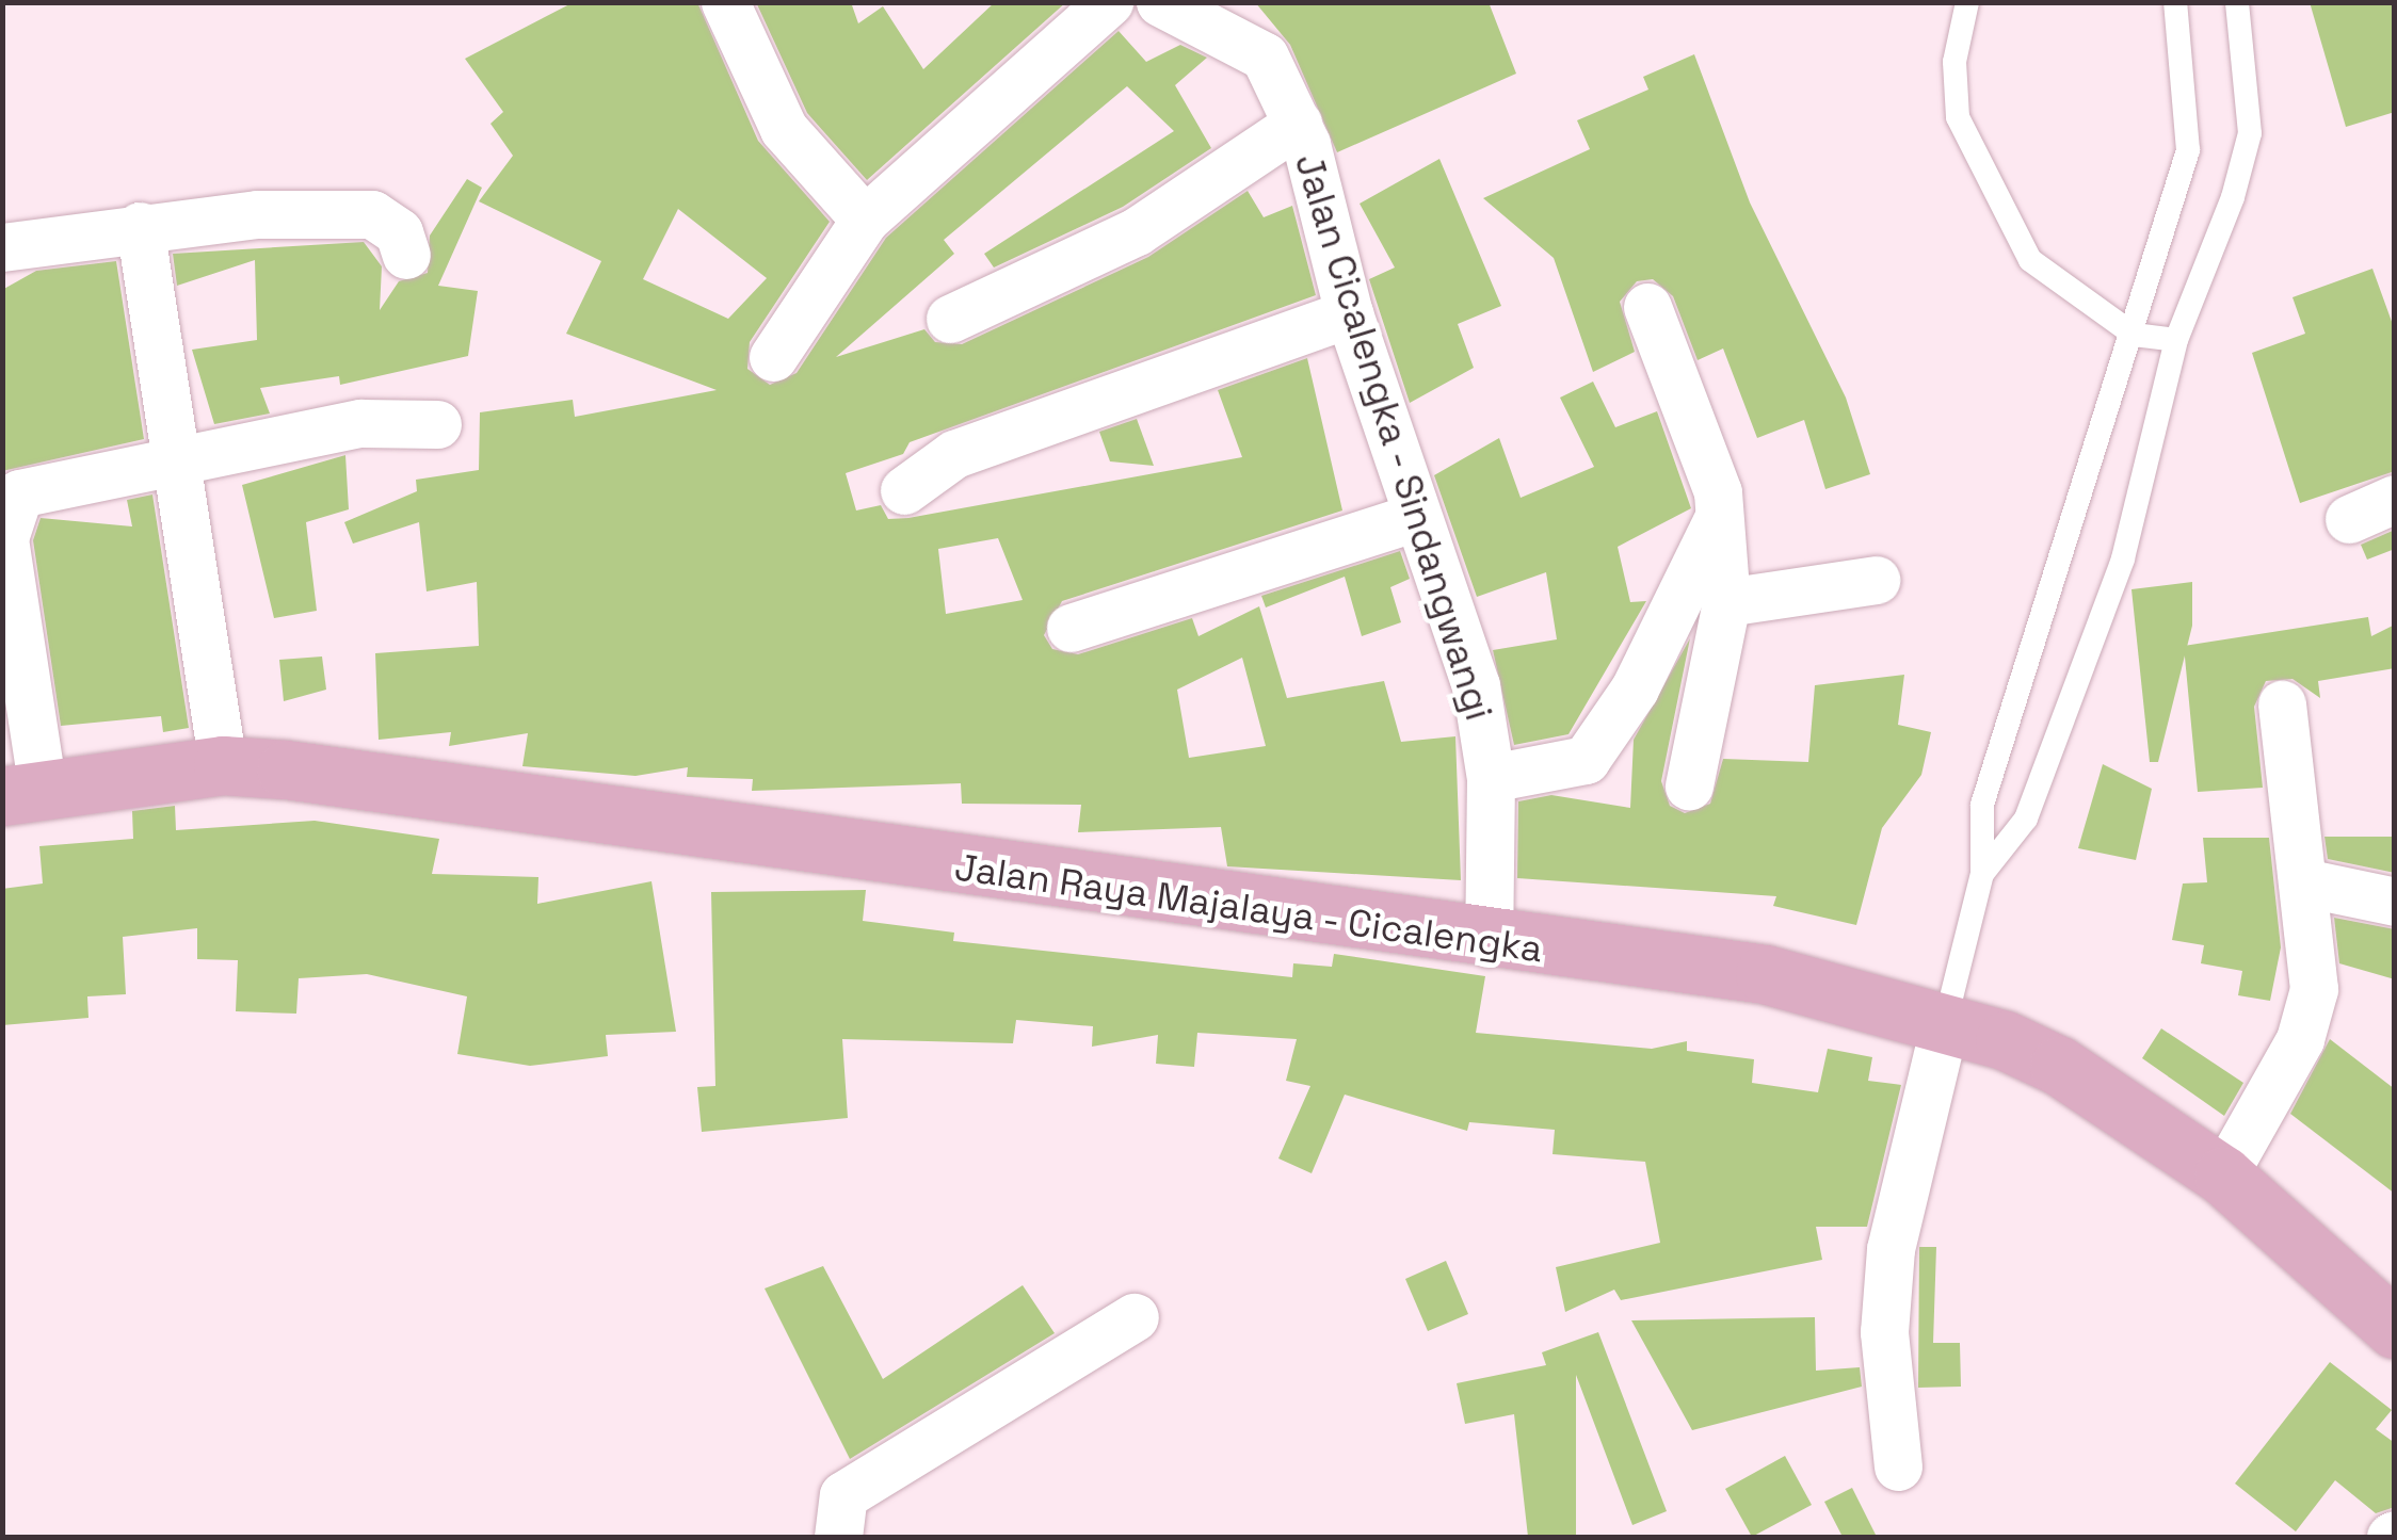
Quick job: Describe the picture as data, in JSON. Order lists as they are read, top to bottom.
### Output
{
  "streets": {
    "main road": ["Jalan Raya Majalaya - Cicalengka"],
    "street": ["Jalan Cicalengka - Sindangwangi"]
  },
  "crossings": [
    ["Jalan Cicalengka - Sindangwangi", "Jalan Raya Majalaya - Cicalengka"]
  ]
}
